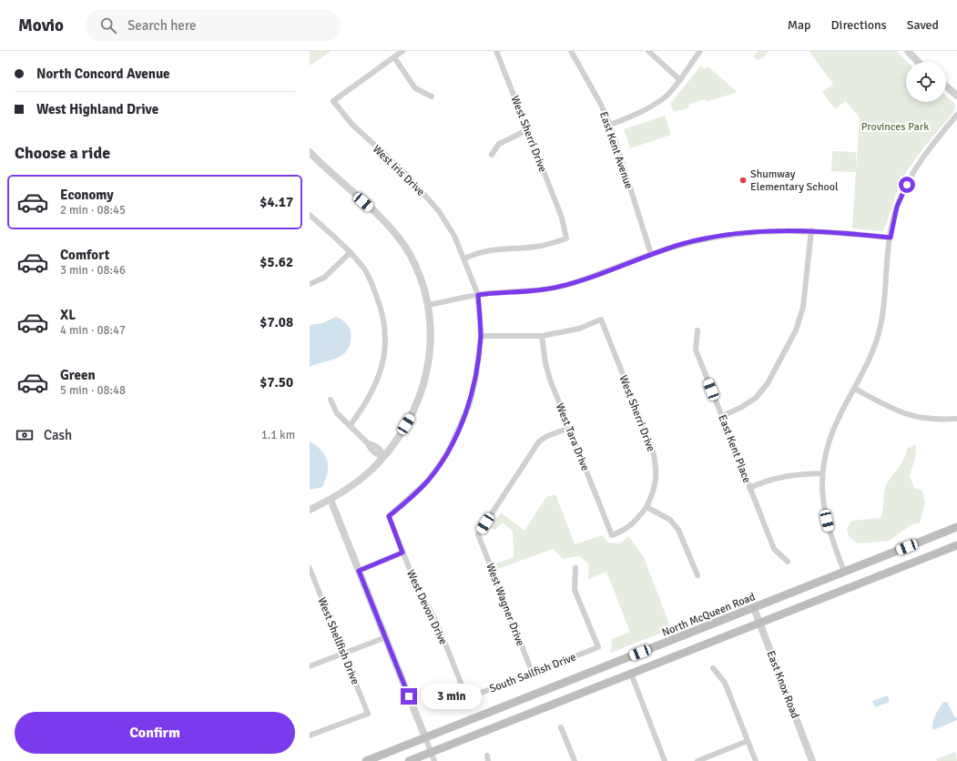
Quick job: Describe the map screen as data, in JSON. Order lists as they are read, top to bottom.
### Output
{
  "streets": {
    "main road": ["North McQueen Road"],
    "street": [
      "West Sherri Drive",
      "East Kent Avenue",
      "West Iris Drive",
      "West Tara Drive",
      "East Kent Place",
      "West Wagner Drive",
      "West Devon Drive",
      "West Shellfish Drive",
      "South Sailfish Drive",
      "East Knox Road"
    ]
  },
  "crossings": [
    ["West Sherri Drive", "West Iris Drive"],
    ["West Sherri Drive", "West Tara Drive"],
    ["West Iris Drive", "West Devon Drive"],
    ["West Tara Drive", "West Wagner Drive"],
    ["West Wagner Drive", "South Sailfish Drive"],
    ["West Devon Drive", "South Sailfish Drive"],
    ["North McQueen Road", "East Knox Road"]
  ],
  "parks": ["Provinces Park"],
  "places": ["Shumway Elementary School"],
  "page": {
    "header": "Movio",
    "search": "Search here",
    "nav": ["Map", "Directions", "Saved"],
    "banner": ["North Concord Avenue", "West Highland Drive"],
    "heading": "Choose a ride",
    "list": [
      {
        "name": "Economy",
        "note": "2 min · 08:45",
        "value": "$4.17"
      },
      {
        "name": "Comfort",
        "note": "3 min · 08:46",
        "value": "$5.62"
      },
      {
        "name": "XL",
        "note": "4 min · 08:47",
        "value": "$7.08"
      },
      {
        "name": "Green",
        "note": "5 min · 08:48",
        "value": "$7.50"
      }
    ],
    "pay": ["Cash", "1.1 km"],
    "bubble": "3 min",
    "buttons": "Confirm"
  }
}
